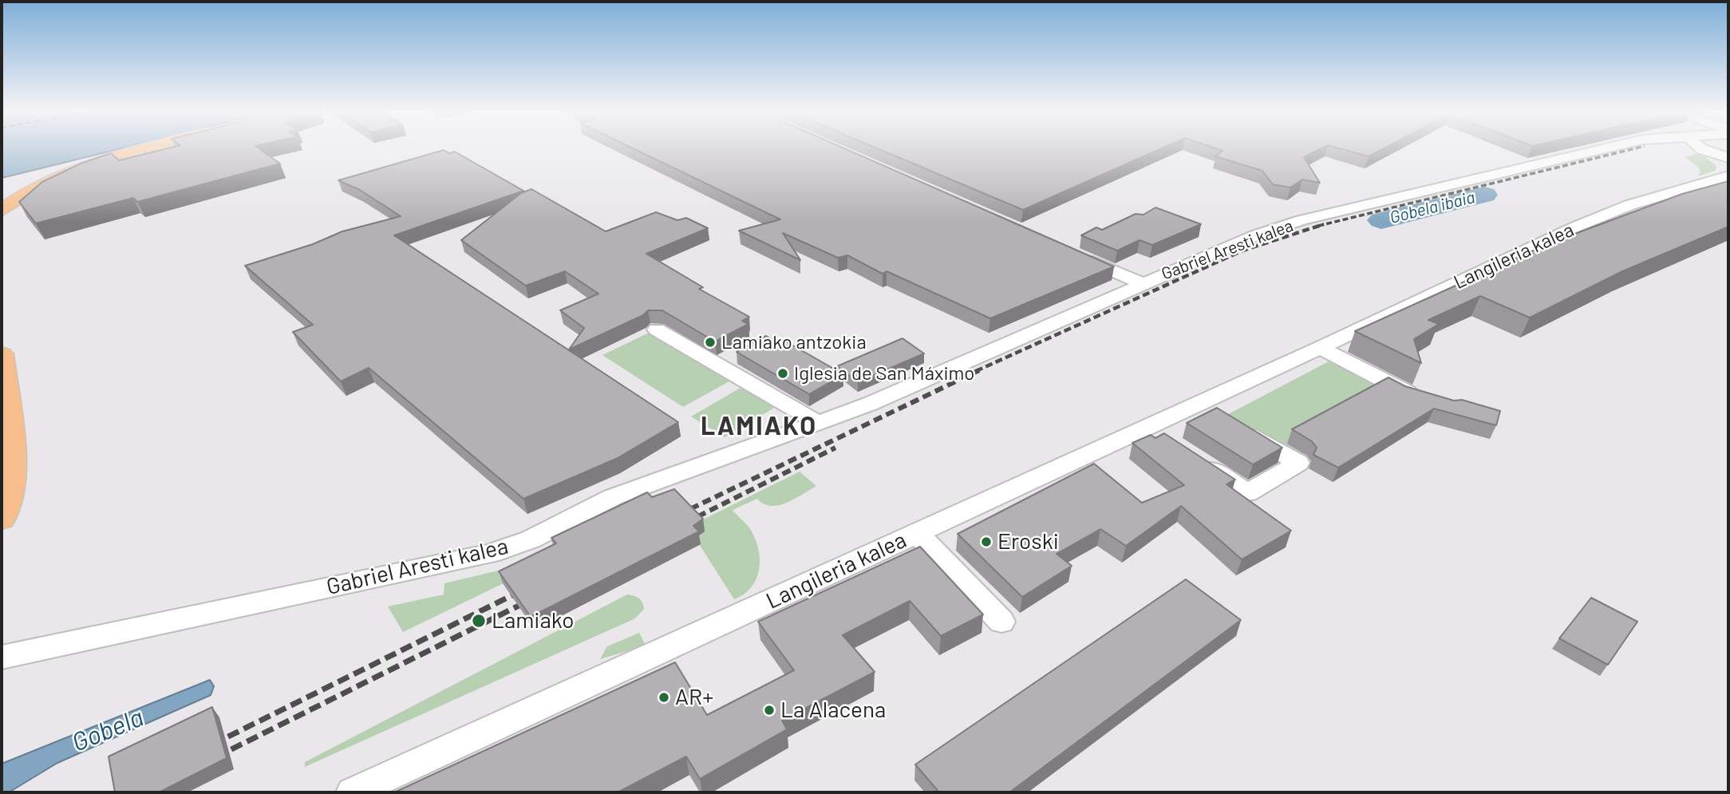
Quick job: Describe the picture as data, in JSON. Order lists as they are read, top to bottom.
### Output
{
  "streets": {
    "street": ["Gabriel Aresti kalea", "Langileria kalea"]
  },
  "districts": ["LAMIAKO"],
  "water": ["Gobela ibaia", "Gobela"],
  "places": [
    "Lamiako antzokia",
    "Iglesia de San Máximo",
    "Eroski",
    "Lamiako",
    "AR+",
    "La Alacena"
  ]
}
